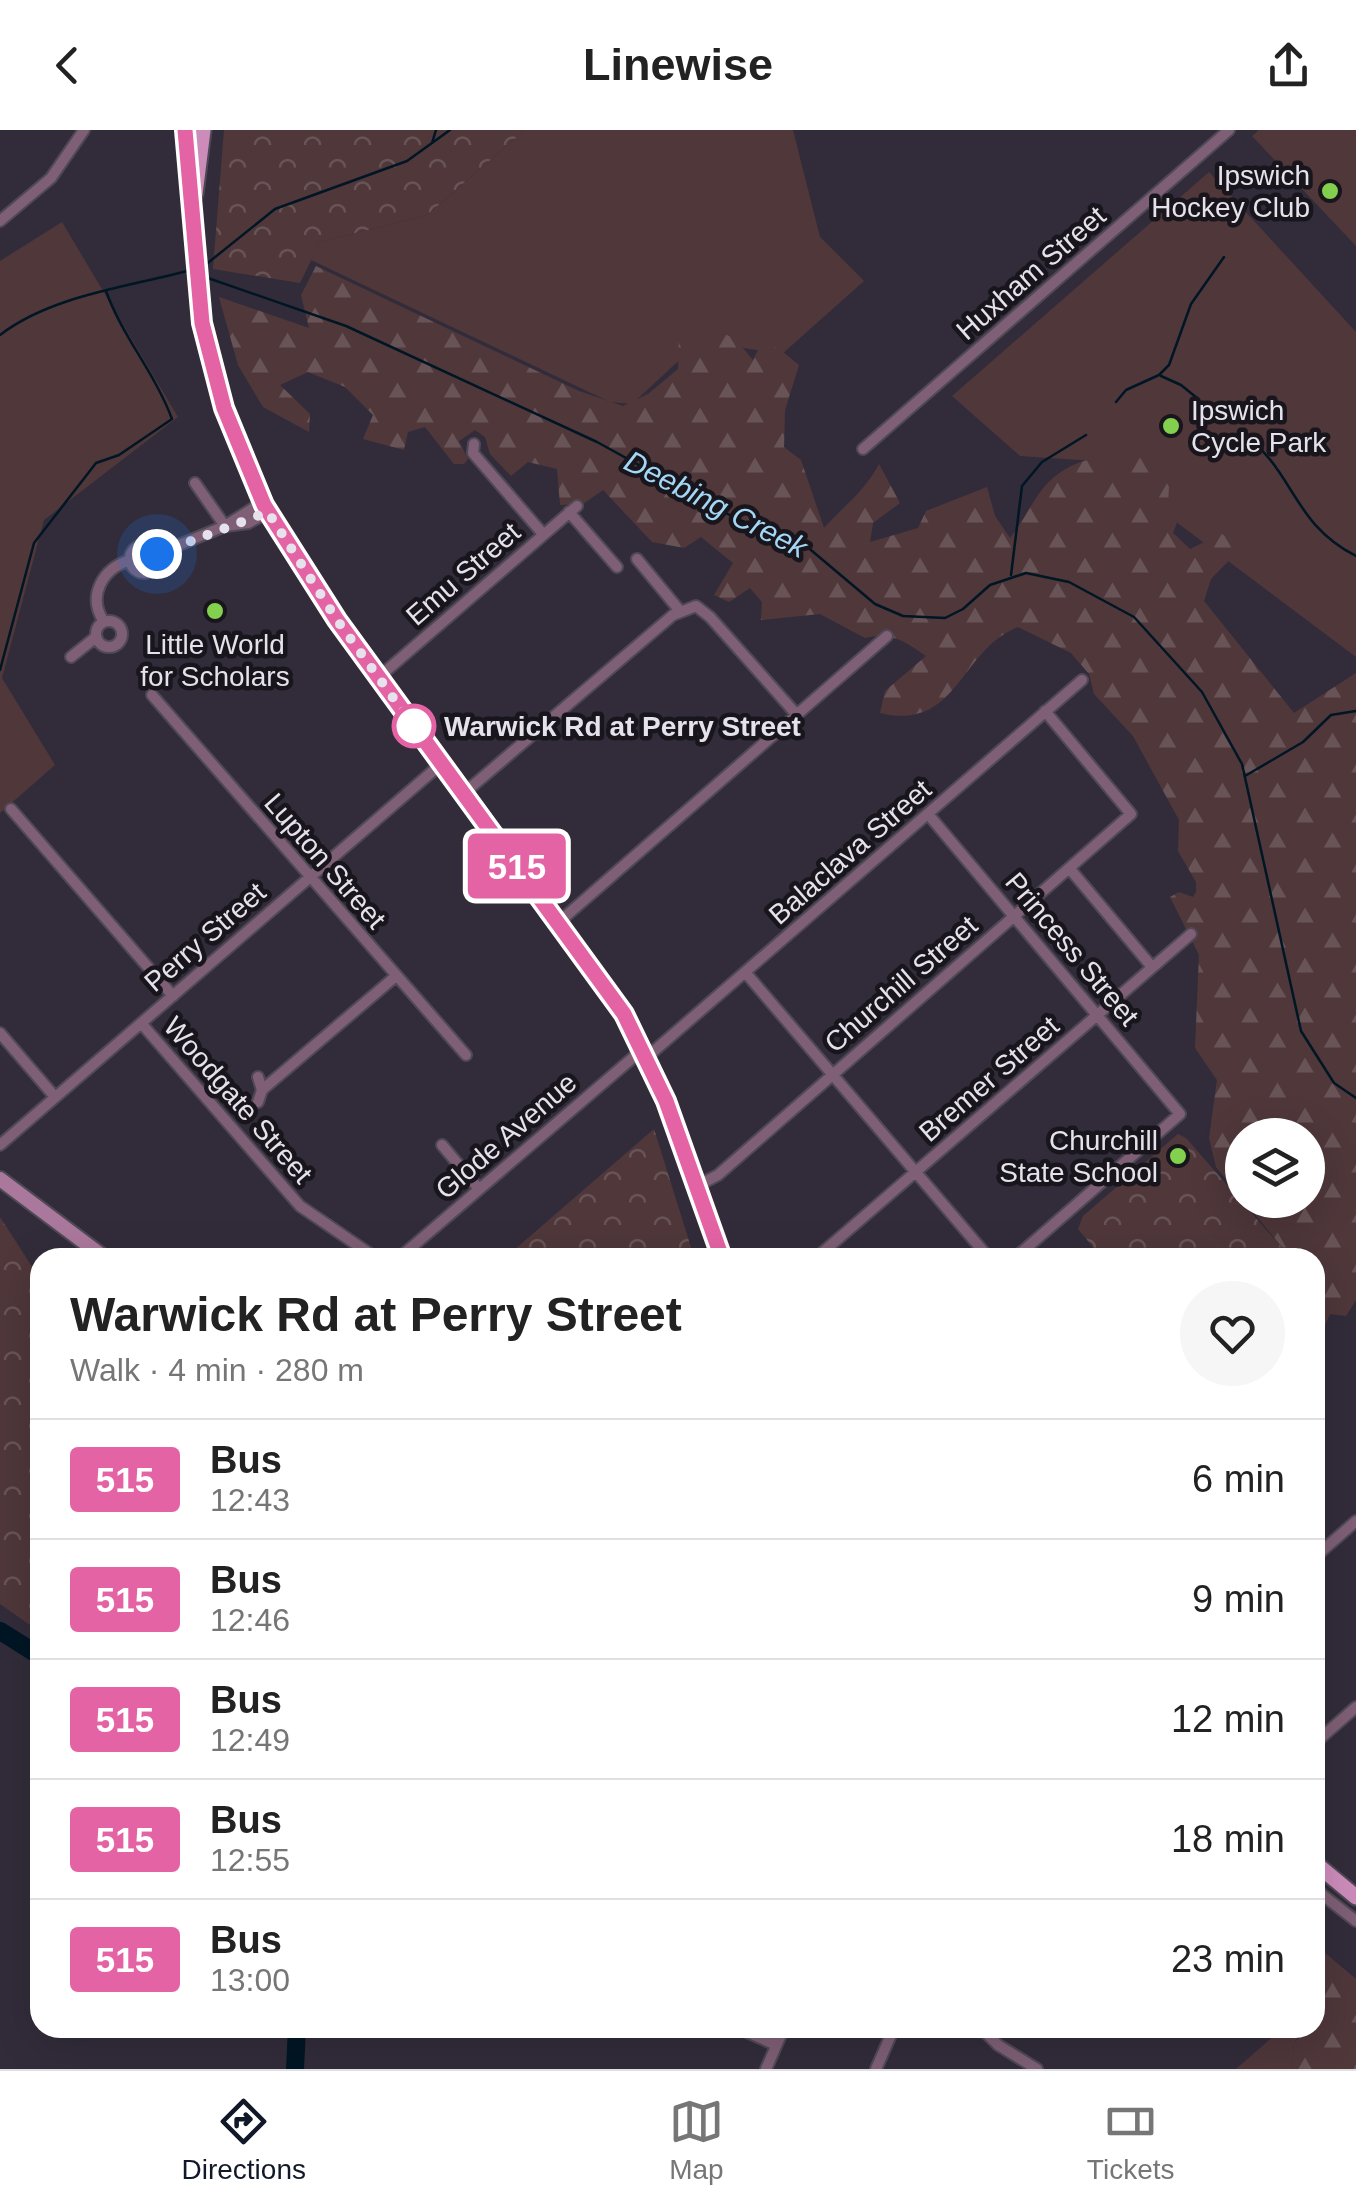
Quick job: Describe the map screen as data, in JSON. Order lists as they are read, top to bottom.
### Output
{
  "streets": {
    "street": [
      "Huxham Street",
      "Emu Street",
      "Balaclava Street",
      "Lupton Street",
      "Perry Street",
      "Princess Street",
      "Churchill Street",
      "Bremer Street",
      "Woodgate Street",
      "Glode Avenue"
    ]
  },
  "crossings": [
    ["Balaclava Street", "Princess Street"],
    ["Balaclava Street", "Churchill Street"],
    ["Balaclava Street", "Glode Avenue"],
    ["Lupton Street", "Perry Street"],
    ["Perry Street", "Woodgate Street"],
    ["Princess Street", "Churchill Street"],
    ["Princess Street", "Bremer Street"]
  ],
  "water": ["Deebing Creek"],
  "places": [
    "Ipswich Hockey Club",
    "Ipswich Cycle Park",
    "Little World for Scholars",
    "Warwick Rd at Perry Street",
    "Churchill State School"
  ],
  "lines": ["bus line 515"],
  "page": {
    "header": "Linewise",
    "on_map": "515",
    "heading": ["Warwick Rd at Perry Street", "Walk · 4 min · 280 m"],
    "list": [
      {
        "mark": "515",
        "name": "Bus",
        "note": "12:43",
        "value": "6 min"
      },
      {
        "mark": "515",
        "name": "Bus",
        "note": "12:46",
        "value": "9 min"
      },
      {
        "mark": "515",
        "name": "Bus",
        "note": "12:49",
        "value": "12 min"
      },
      {
        "mark": "515",
        "name": "Bus",
        "note": "12:55",
        "value": "18 min"
      },
      {
        "mark": "515",
        "name": "Bus",
        "note": "13:00",
        "value": "23 min"
      }
    ],
    "tabs": ["Directions", "Map", "Tickets"]
  }
}
